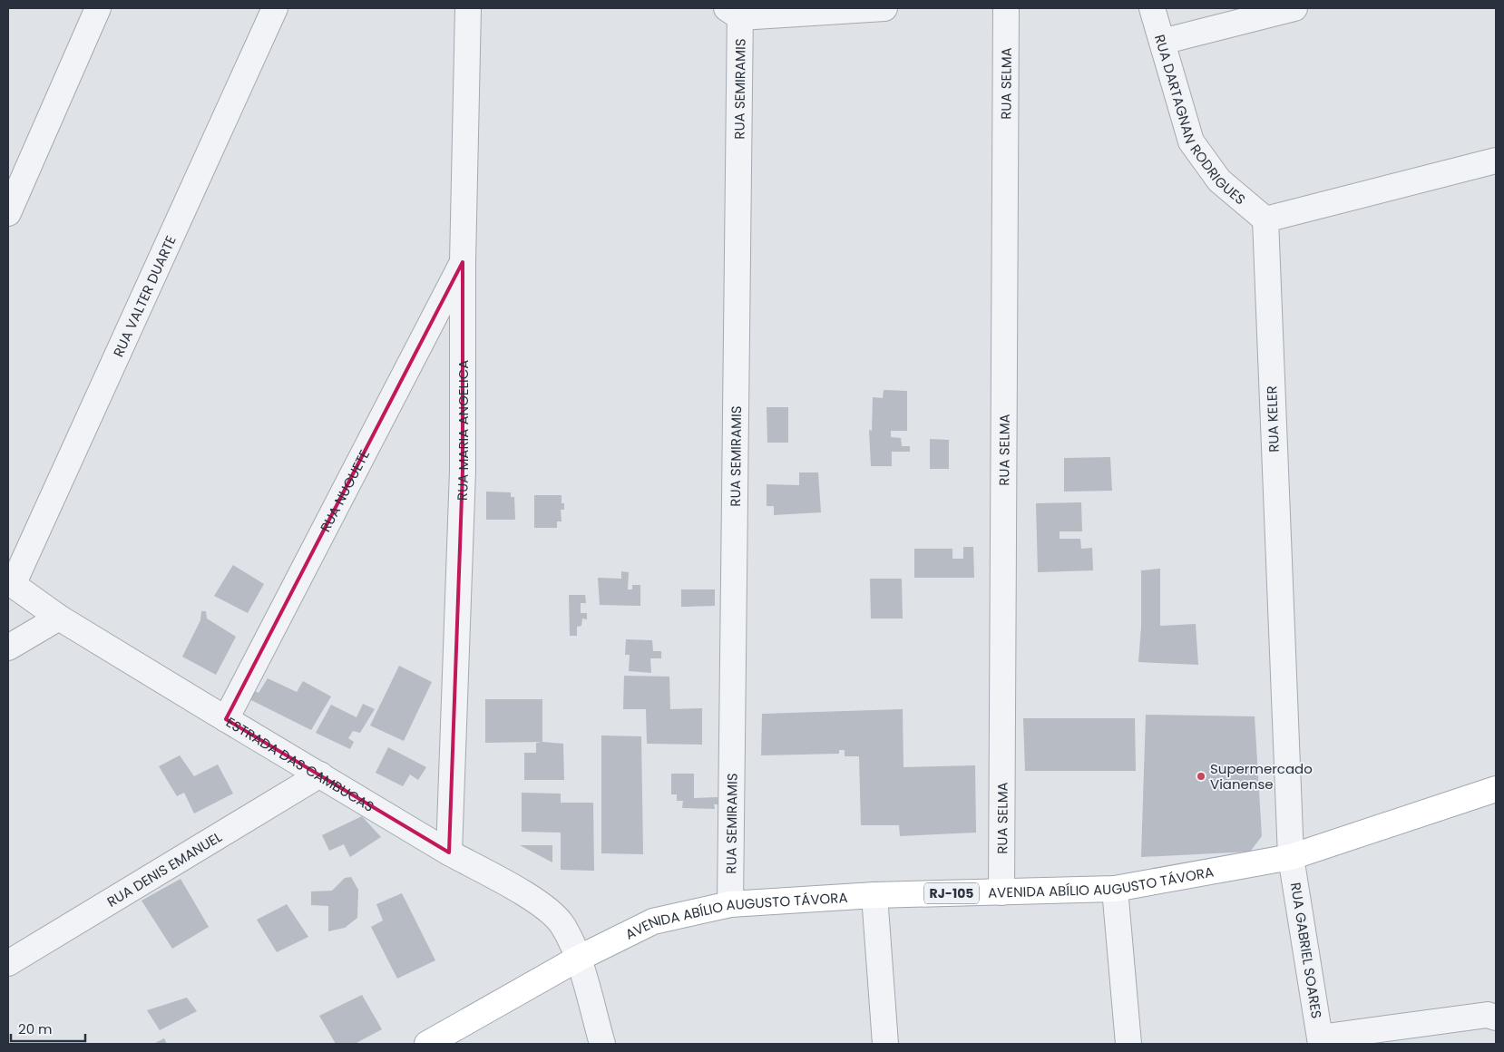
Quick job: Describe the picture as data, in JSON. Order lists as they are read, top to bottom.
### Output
{
  "streets": {
    "main road": ["AVENIDA ABÍLIO AUGUSTO TÁVORA", "RJ-105"],
    "street": [
      "RUA SELMA",
      "RUA SEMIRAMIS",
      "RUA DARTAGNAN RODRIGUES",
      "RUA VALTER DUARTE",
      "RUA KELER",
      "RUA MARIA ANGELICA",
      "RUA NUGUETE",
      "ESTRADA DAS CAMBUCAS",
      "RUA DENIS EMANUEL",
      "RUA GABRIEL SOARES"
    ]
  },
  "crossings": [
    ["RUA SELMA", "AVENIDA ABÍLIO AUGUSTO TÁVORA"],
    ["RUA SEMIRAMIS", "AVENIDA ABÍLIO AUGUSTO TÁVORA"],
    ["RUA DARTAGNAN RODRIGUES", "RUA KELER"],
    ["RUA VALTER DUARTE", "ESTRADA DAS CAMBUCAS"],
    ["RUA KELER", "AVENIDA ABÍLIO AUGUSTO TÁVORA"],
    ["RUA KELER", "RUA GABRIEL SOARES"],
    ["RUA MARIA ANGELICA", "RUA NUGUETE"],
    ["RUA MARIA ANGELICA", "ESTRADA DAS CAMBUCAS"],
    ["RUA NUGUETE", "ESTRADA DAS CAMBUCAS"],
    ["ESTRADA DAS CAMBUCAS", "RUA DENIS EMANUEL"],
    ["ESTRADA DAS CAMBUCAS", "AVENIDA ABÍLIO AUGUSTO TÁVORA"],
    ["AVENIDA ABÍLIO AUGUSTO TÁVORA", "RUA GABRIEL SOARES"]
  ],
  "places": ["Supermercado Vianense"],
  "scale_bar": "20 m"
}
